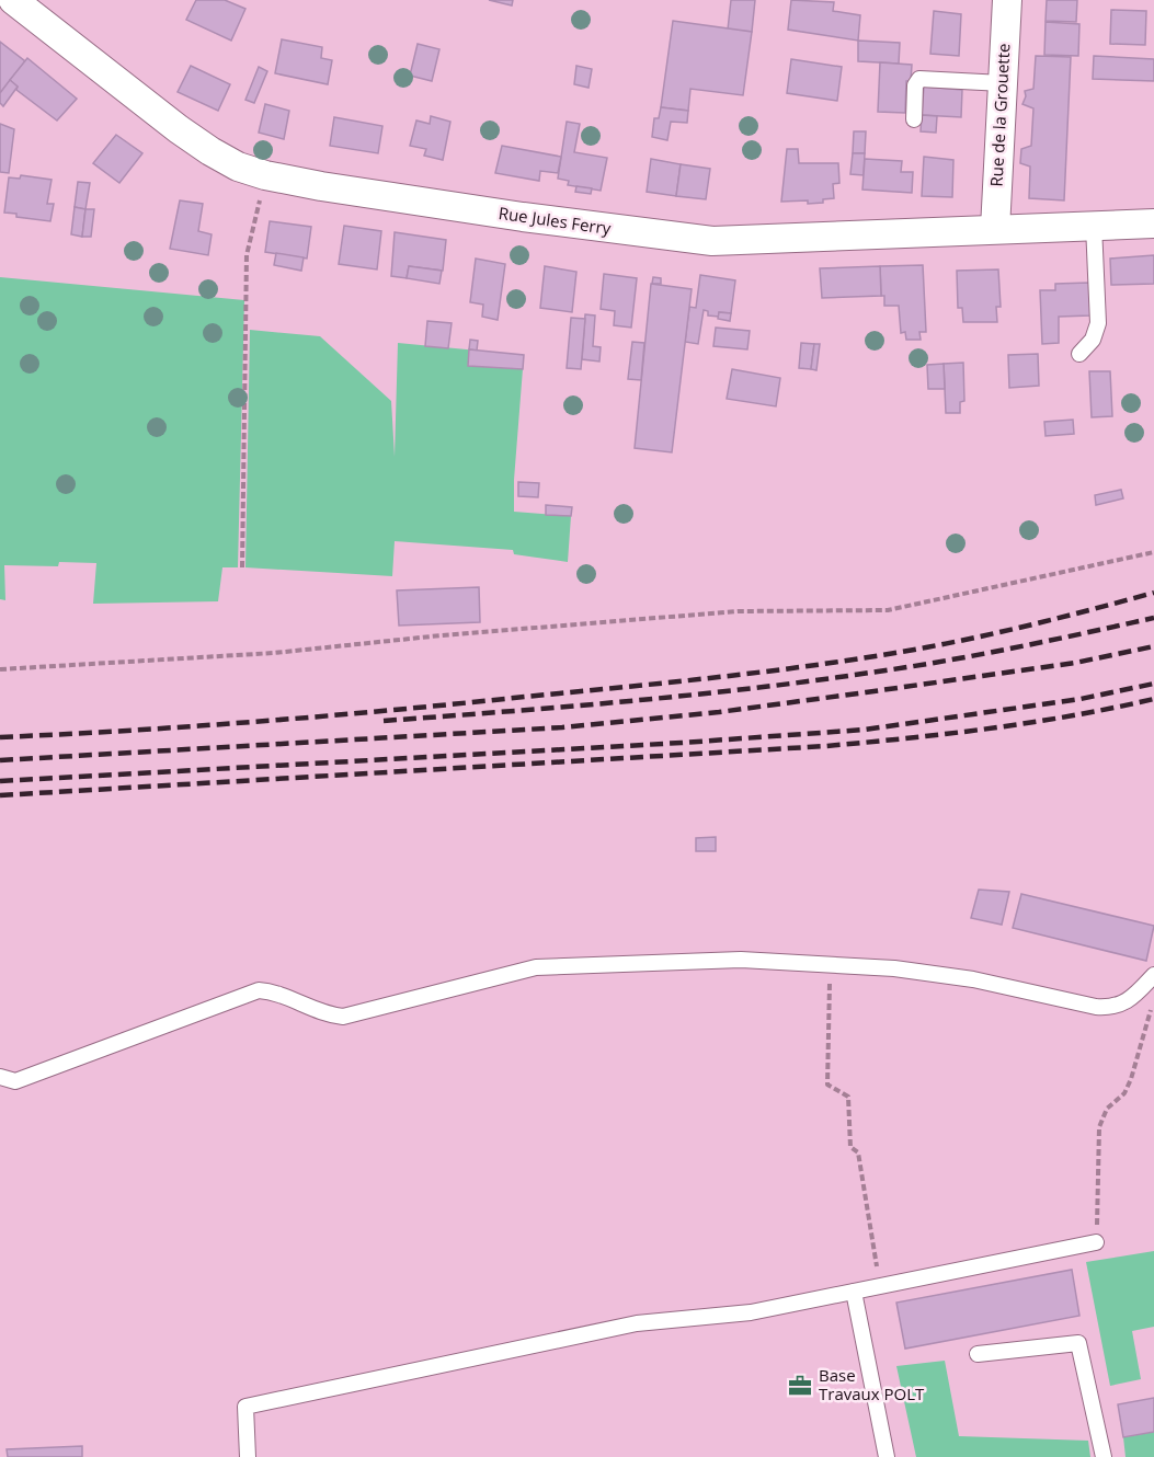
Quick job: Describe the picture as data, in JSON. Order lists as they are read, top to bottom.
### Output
{
  "streets": {
    "street": ["Rue de la Grouette", "Rue Jules Ferry"]
  },
  "crossings": [
    ["Rue de la Grouette", "Rue Jules Ferry"]
  ],
  "places": {
    "office": ["Base Travaux POLT"]
  }
}
